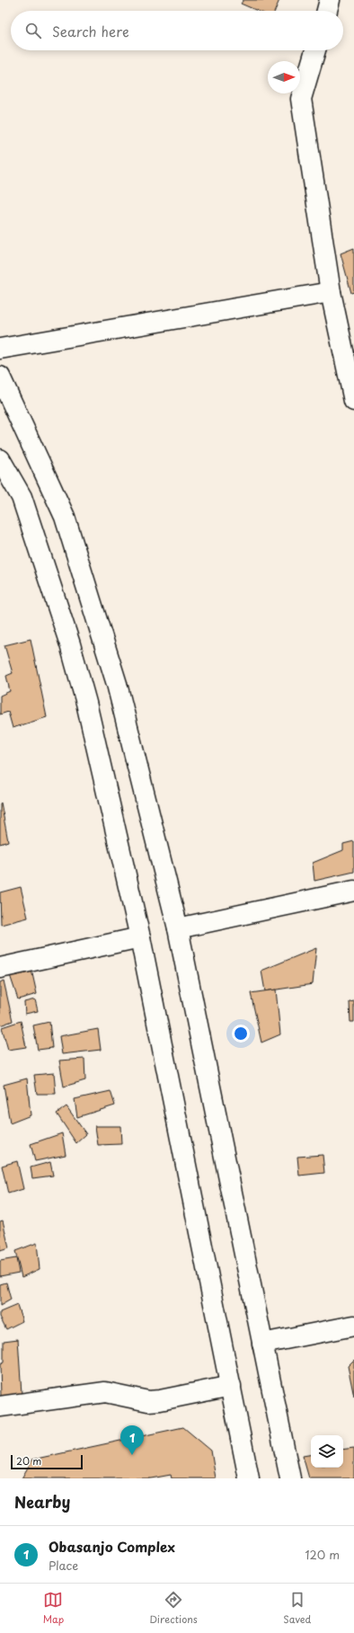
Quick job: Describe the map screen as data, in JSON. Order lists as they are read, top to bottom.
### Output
{
  "scale_bar": "20 m",
  "north": "right",
  "page": {
    "search": "Search here",
    "pins": "1",
    "scale": "20 m",
    "heading": "Nearby",
    "list": [
      {
        "mark": "1",
        "name": "Obasanjo Complex",
        "note": "Place",
        "value": "120 m"
      }
    ],
    "nav": ["Map", "Directions", "Saved"]
  }
}
